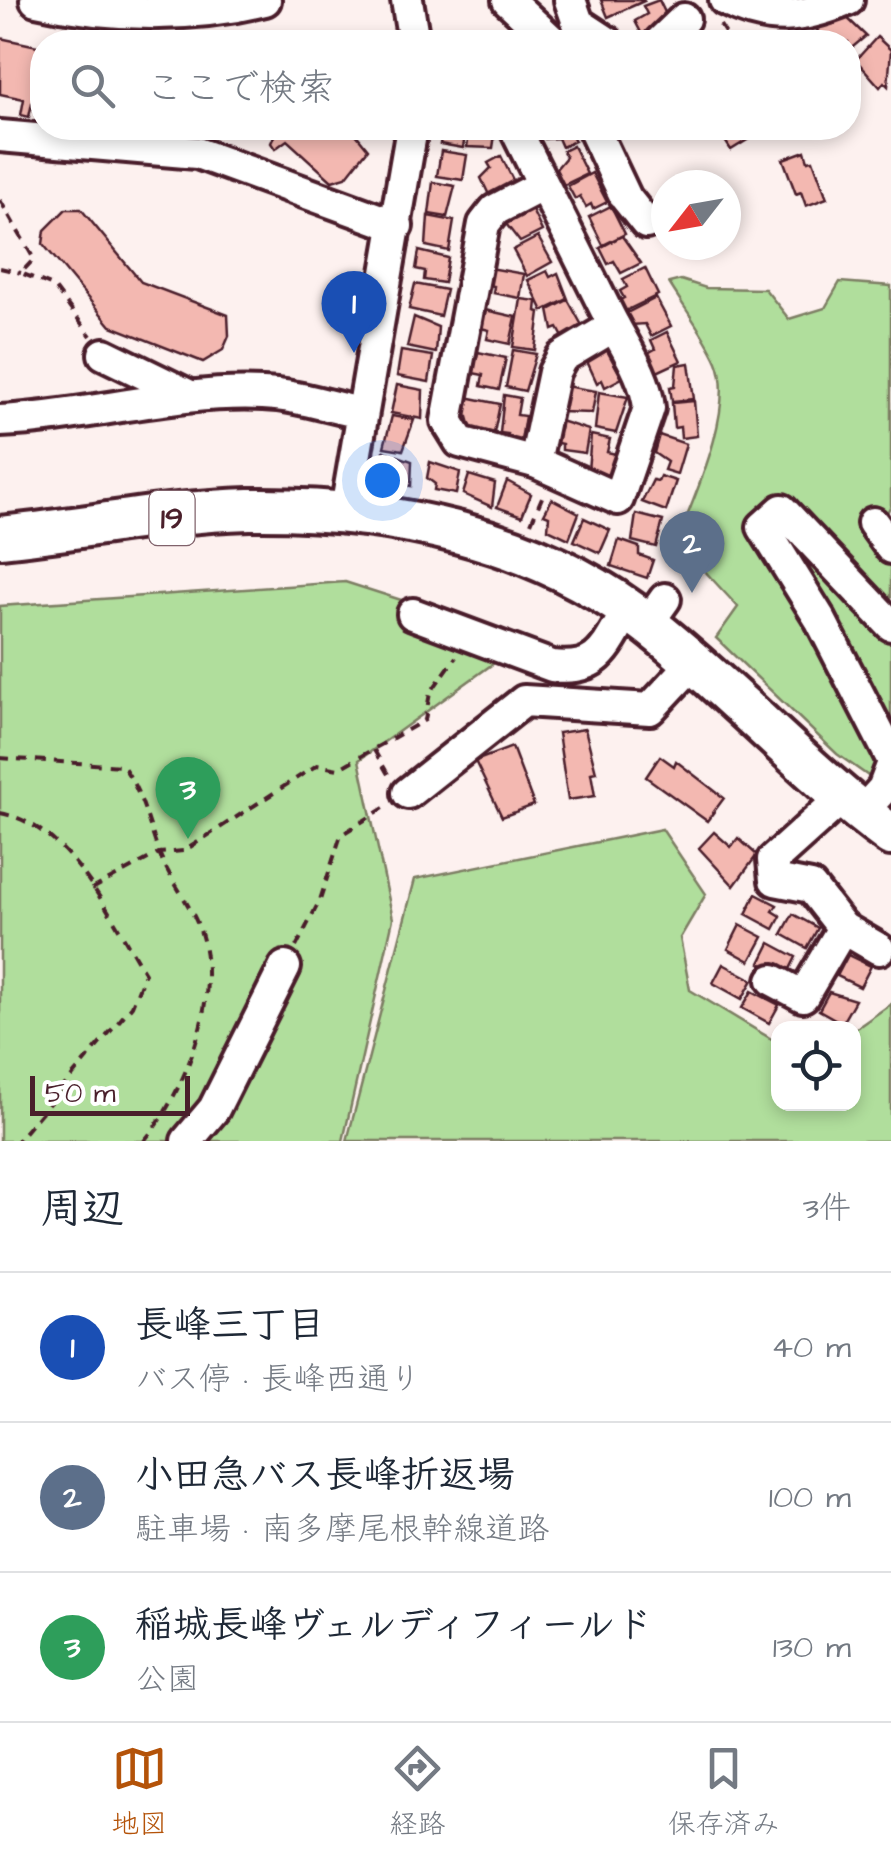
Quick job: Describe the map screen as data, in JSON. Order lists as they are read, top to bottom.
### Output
{
  "streets": {
    "main road": ["19"]
  },
  "scale_bar": "50 m",
  "north": "bottom left",
  "page": {
    "search": "ここで検索",
    "pins": ["1", "2", "3"],
    "scale": "50 m",
    "heading": ["周辺", "3件"],
    "list": [
      {
        "mark": "1",
        "name": "長峰三丁目",
        "note": "バス停 · 長峰西通り",
        "value": "40 m"
      },
      {
        "mark": "2",
        "name": "小田急バス長峰折返場",
        "note": "駐車場 · 南多摩尾根幹線道路",
        "value": "100 m"
      },
      {
        "mark": "3",
        "name": "稲城長峰ヴェルディフィールド",
        "note": "公園",
        "value": "130 m"
      }
    ],
    "nav": ["地図", "経路", "保存済み"]
  }
}
